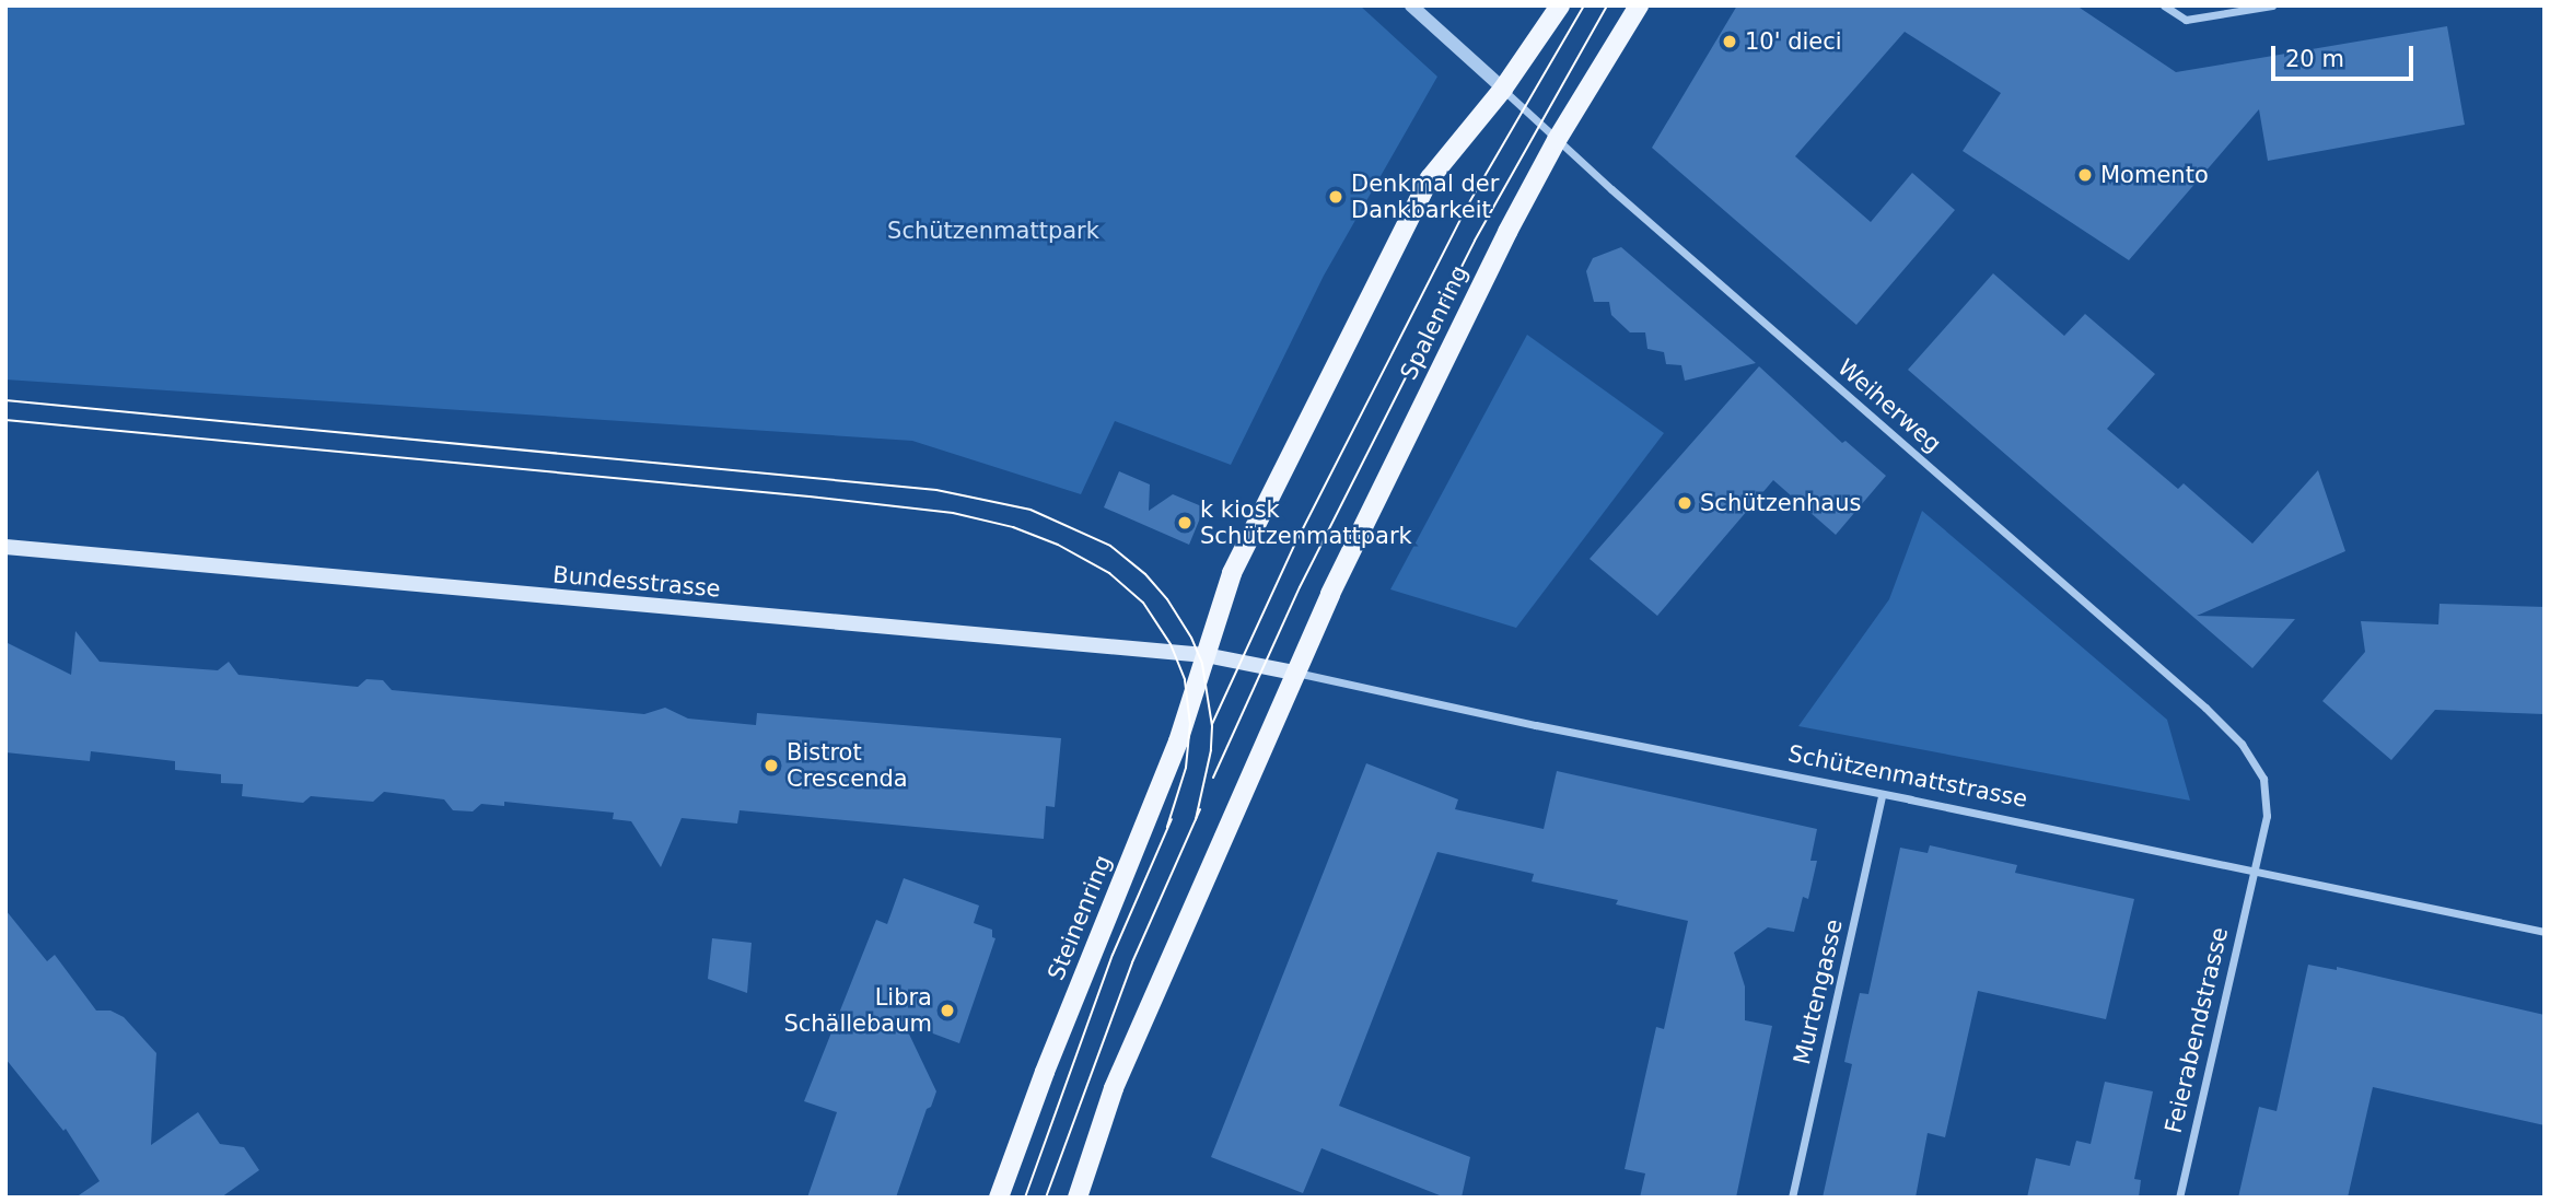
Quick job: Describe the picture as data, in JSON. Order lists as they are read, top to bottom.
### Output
{
  "streets": {
    "main road": [
      "Spalenring",
      "Bundesstrasse",
      "Schützenmattstrasse",
      "Steinenring"
    ],
    "street": ["Weiherweg", "Murtengasse", "Feierabendstrasse"]
  },
  "crossings": [
    ["Spalenring", "Weiherweg"],
    ["Spalenring", "Schützenmattstrasse"],
    ["Weiherweg", "Schützenmattstrasse"],
    ["Weiherweg", "Feierabendstrasse"],
    ["Bundesstrasse", "Schützenmattstrasse"],
    ["Bundesstrasse", "Steinenring"],
    ["Schützenmattstrasse", "Murtengasse"],
    ["Schützenmattstrasse", "Feierabendstrasse"]
  ],
  "parks": ["Schützenmattpark"],
  "places": [
    "10' dieci",
    "Momento",
    "Denkmal der Dankbarkeit",
    "Schützenhaus",
    "k kiosk Schützenmattpark",
    "Bistrot Crescenda",
    "Libra Schällebaum"
  ],
  "scale_bar": "20 m"
}
